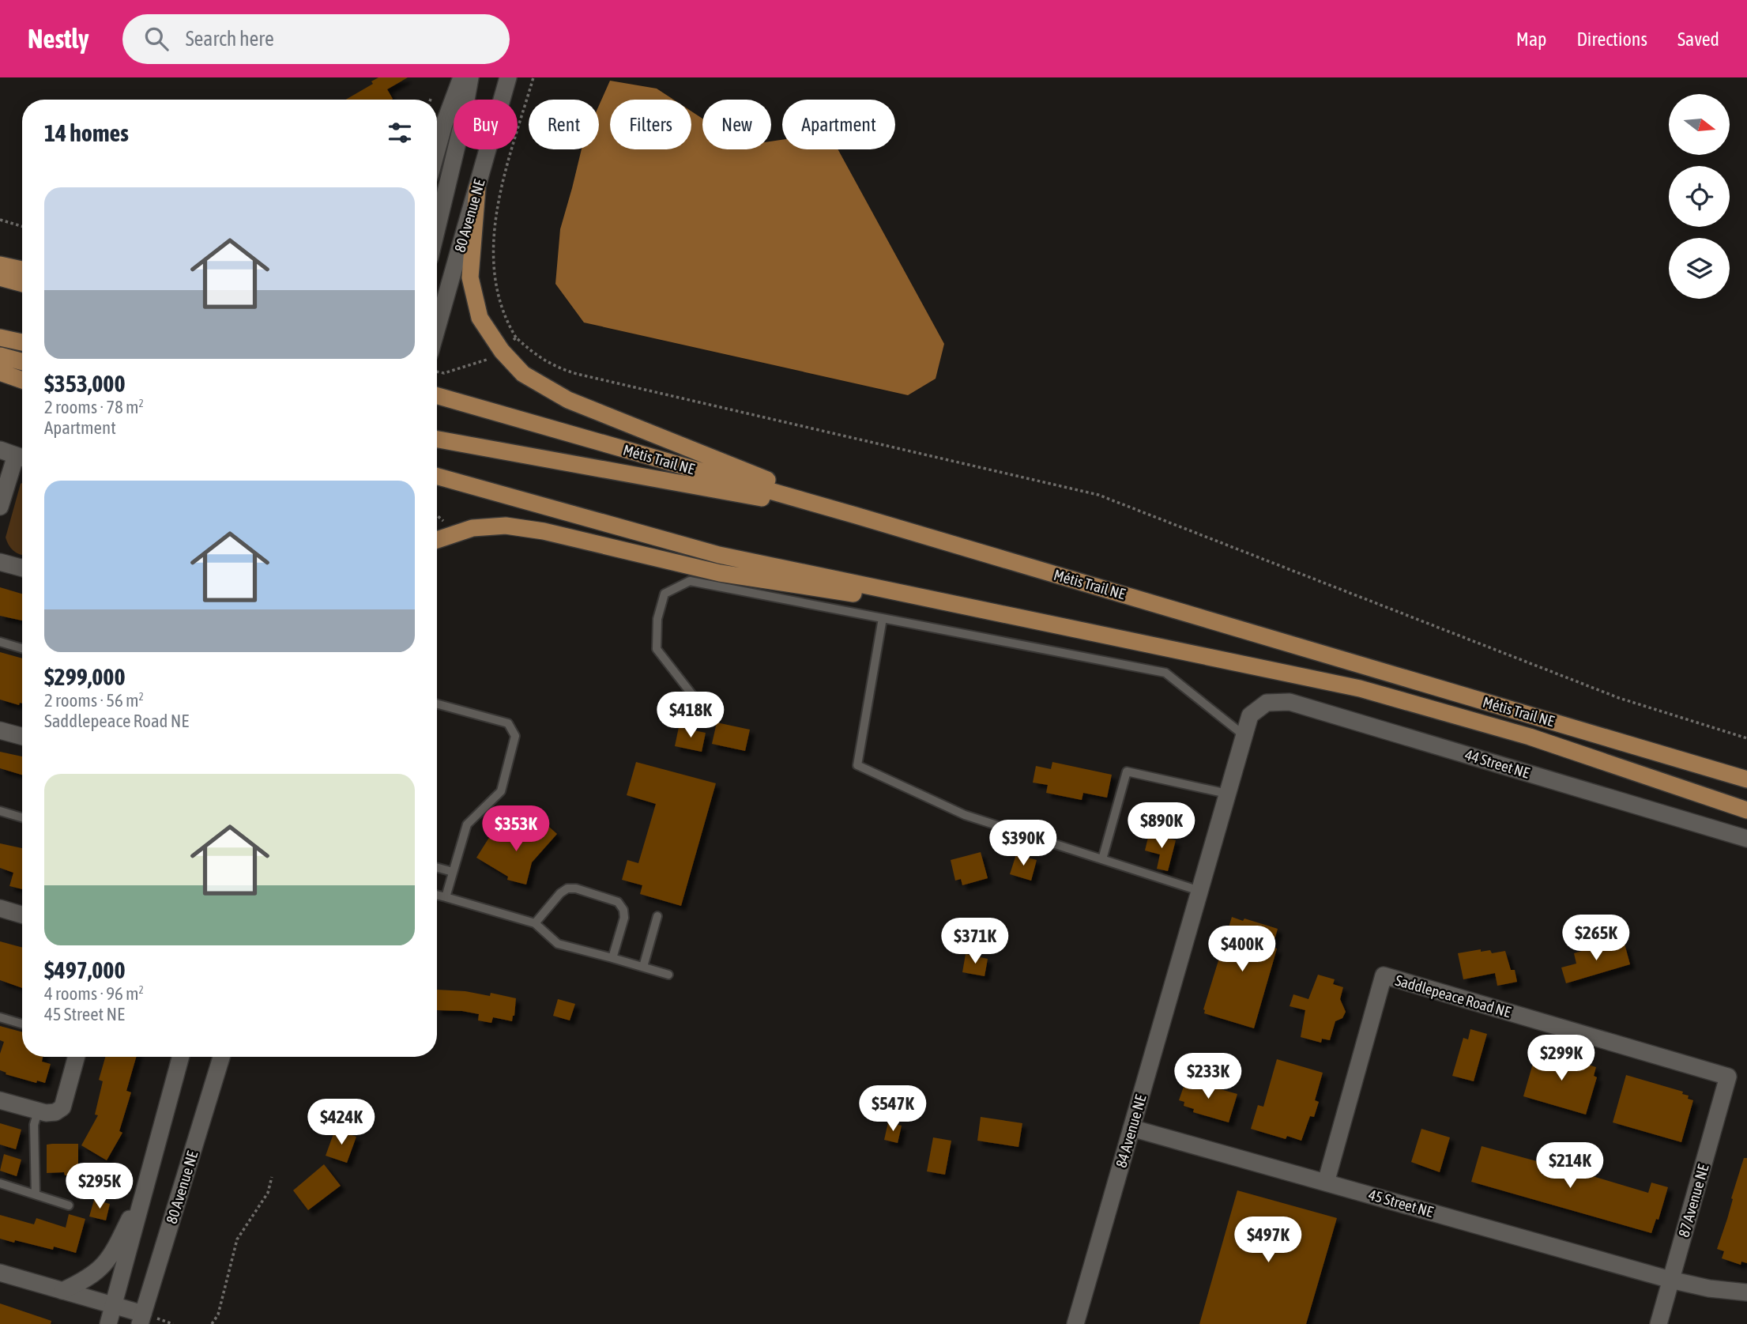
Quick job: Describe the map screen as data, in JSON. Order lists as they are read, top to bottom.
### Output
{
  "streets": {
    "main road": ["Métis Trail NE"],
    "street": [
      "80 Avenue NE",
      "44 Street NE",
      "Saddlepeace Road NE",
      "84 Avenue NE",
      "87 Avenue NE",
      "45 Street NE"
    ]
  },
  "crossings": [
    ["44 Street NE", "84 Avenue NE"],
    ["Saddlepeace Road NE", "87 Avenue NE"],
    ["Saddlepeace Road NE", "45 Street NE"],
    ["84 Avenue NE", "45 Street NE"],
    ["87 Avenue NE", "45 Street NE"]
  ],
  "north": "right",
  "page": {
    "header": "Nestly",
    "search": "Search here",
    "nav": ["Map", "Directions", "Saved"],
    "chip": [
      "Buy",
      "Rent",
      "Filters",
      "New",
      "Apartment"
    ],
    "heading": "14 homes",
    "list": [
      {
        "name": "$353,000",
        "note": "2 rooms · 78 m² · Apartment"
      },
      {
        "name": "$299,000",
        "note": "2 rooms · 56 m² · Saddlepeace Road NE"
      },
      {
        "name": "$497,000",
        "note": "4 rooms · 96 m² · 45 Street NE"
      }
    ],
    "price": [
      "$418K",
      "$890K",
      "$353K",
      "$390K",
      "$265K",
      "$371K",
      "$400K",
      "$299K",
      "$233K",
      "$547K",
      "$424K",
      "$214K",
      "$295K",
      "$497K"
    ]
  }
}
